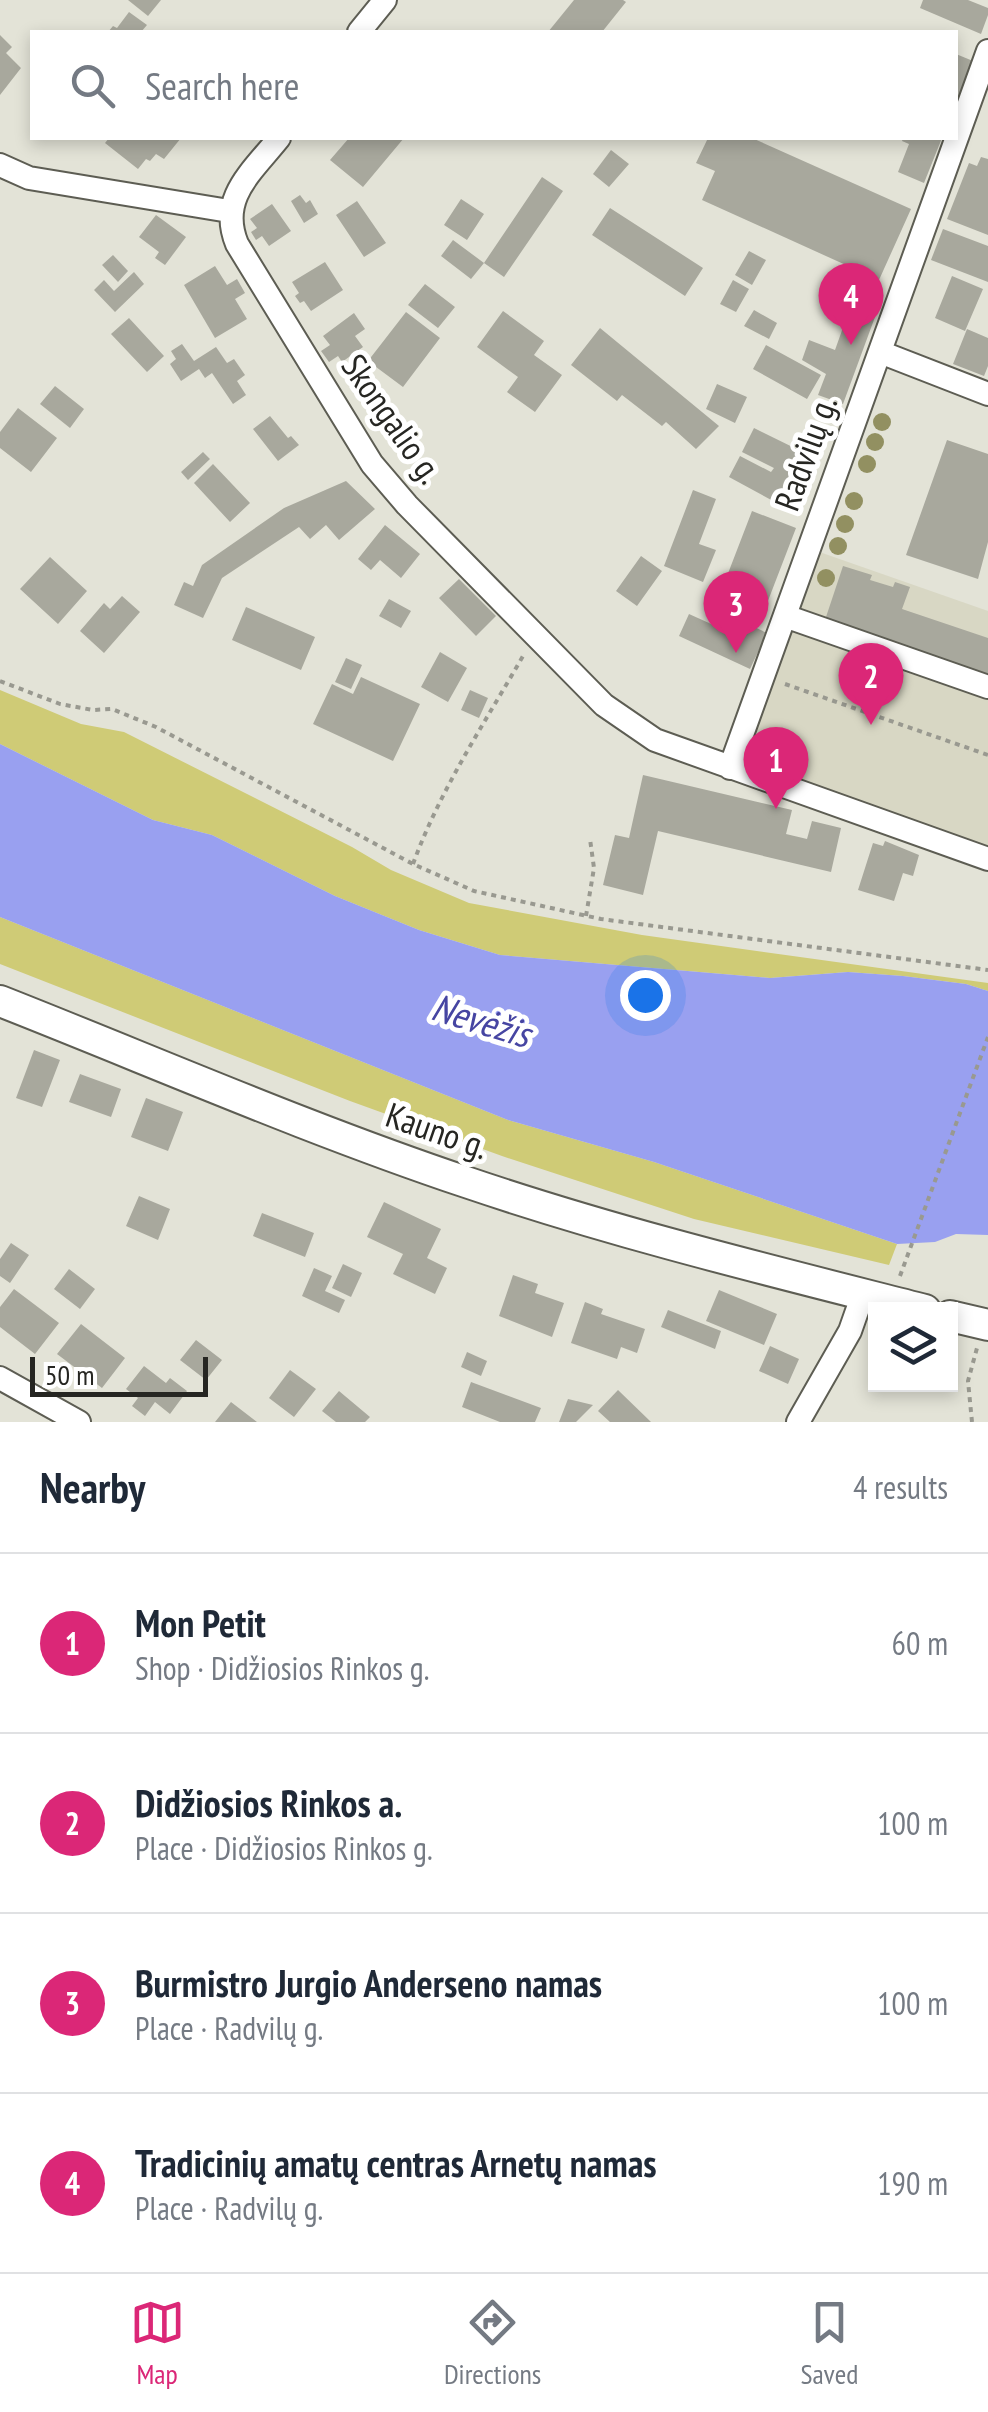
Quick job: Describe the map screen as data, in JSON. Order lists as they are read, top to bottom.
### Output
{
  "streets": {
    "main road": ["Kauno g."],
    "street": ["Skongalio g.", "Radvilų g."]
  },
  "crossings": [
    ["Skongalio g.", "Radvilų g."]
  ],
  "water": ["Nevėžis"],
  "scale_bar": "50 m",
  "page": {
    "search": "Search here",
    "pins": [
      "4",
      "3",
      "2",
      "1"
    ],
    "scale": "50 m",
    "heading": ["Nearby", "4 results"],
    "list": [
      {
        "mark": "1",
        "name": "Mon Petit",
        "note": "Shop · Didžiosios Rinkos g.",
        "value": "60 m"
      },
      {
        "mark": "2",
        "name": "Didžiosios Rinkos a.",
        "note": "Place · Didžiosios Rinkos g.",
        "value": "100 m"
      },
      {
        "mark": "3",
        "name": "Burmistro Jurgio Anderseno namas",
        "note": "Place · Radvilų g.",
        "value": "100 m"
      },
      {
        "mark": "4",
        "name": "Tradicinių amatų centras Arnetų namas",
        "note": "Place · Radvilų g.",
        "value": "190 m"
      }
    ],
    "nav": ["Map", "Directions", "Saved"]
  }
}
